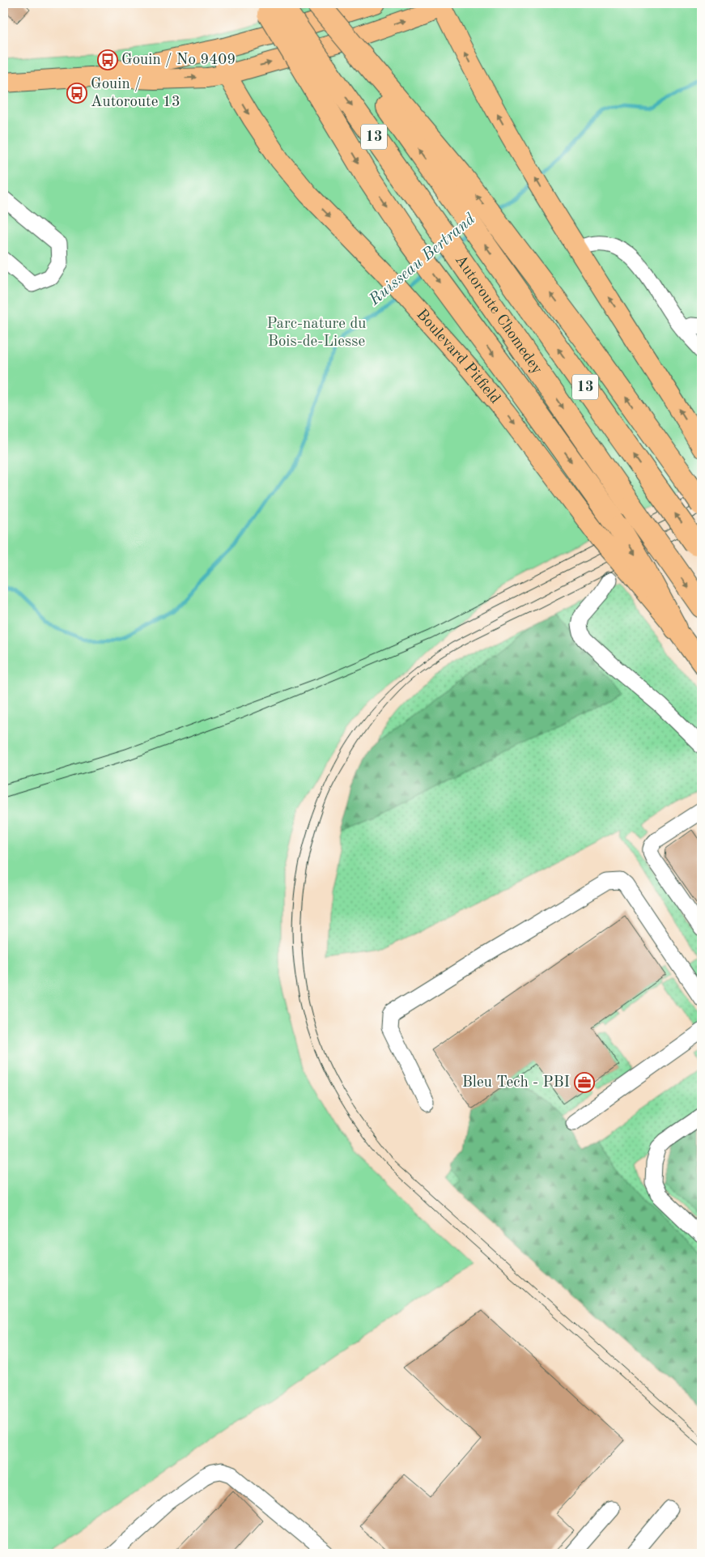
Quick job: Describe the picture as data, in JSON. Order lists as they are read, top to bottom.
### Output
{
  "streets": {
    "highway": ["13", "Autoroute Chomedey"],
    "main road": ["Boulevard Pitfield"]
  },
  "water": ["Ruisseau Bertrand"],
  "parks": ["Parc-nature du Bois-de-Liesse"],
  "places": {
    "bus stop": ["Gouin / No 9409", "Gouin / Autoroute 13"],
    "office": ["Bleu Tech - PBI"]
  }
}
